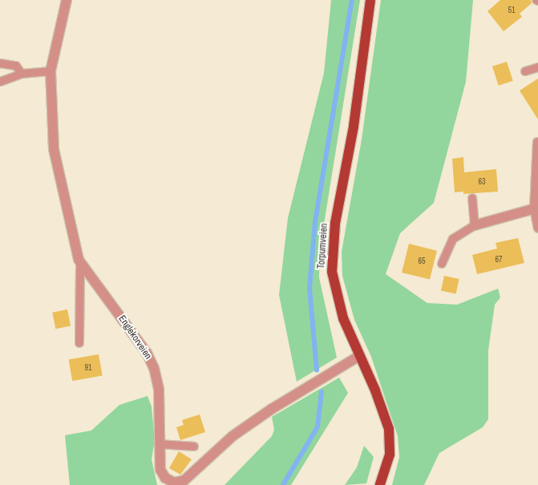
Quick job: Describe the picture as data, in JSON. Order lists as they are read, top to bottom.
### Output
{
  "streets": {
    "main road": ["Torpumveien"],
    "street": ["Englekorveien"]
  },
  "crossings": [
    ["Torpumveien", "Englekorveien"]
  ],
  "house_numbers": [
    "51",
    "63",
    "67",
    "65",
    "91"
  ]
}
